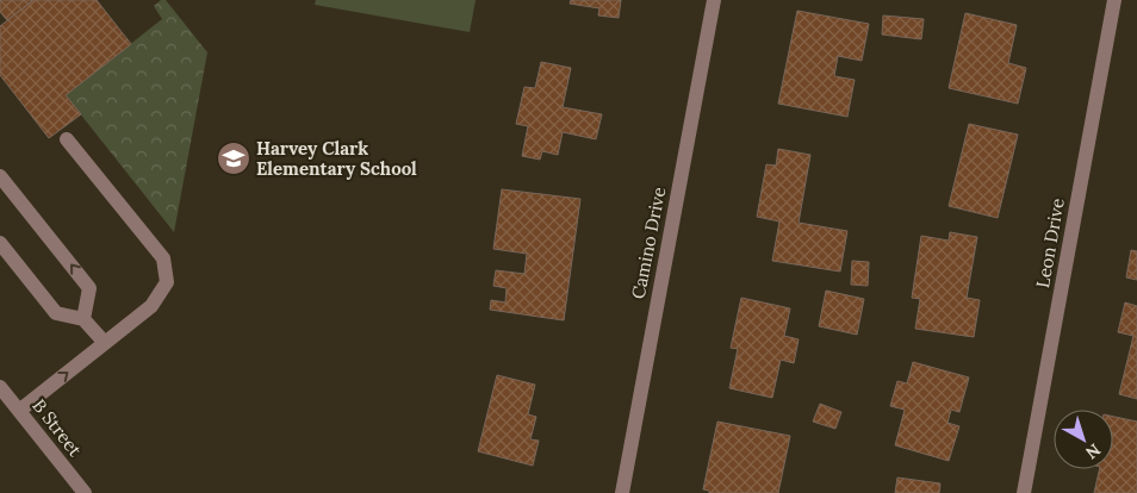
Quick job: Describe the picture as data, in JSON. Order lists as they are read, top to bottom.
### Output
{
  "streets": {
    "street": ["Camino Drive", "Leon Drive", "B Street"]
  },
  "places": {
    "school or university": ["Harvey Clark Elementary School"]
  },
  "north": "bottom right"
}
